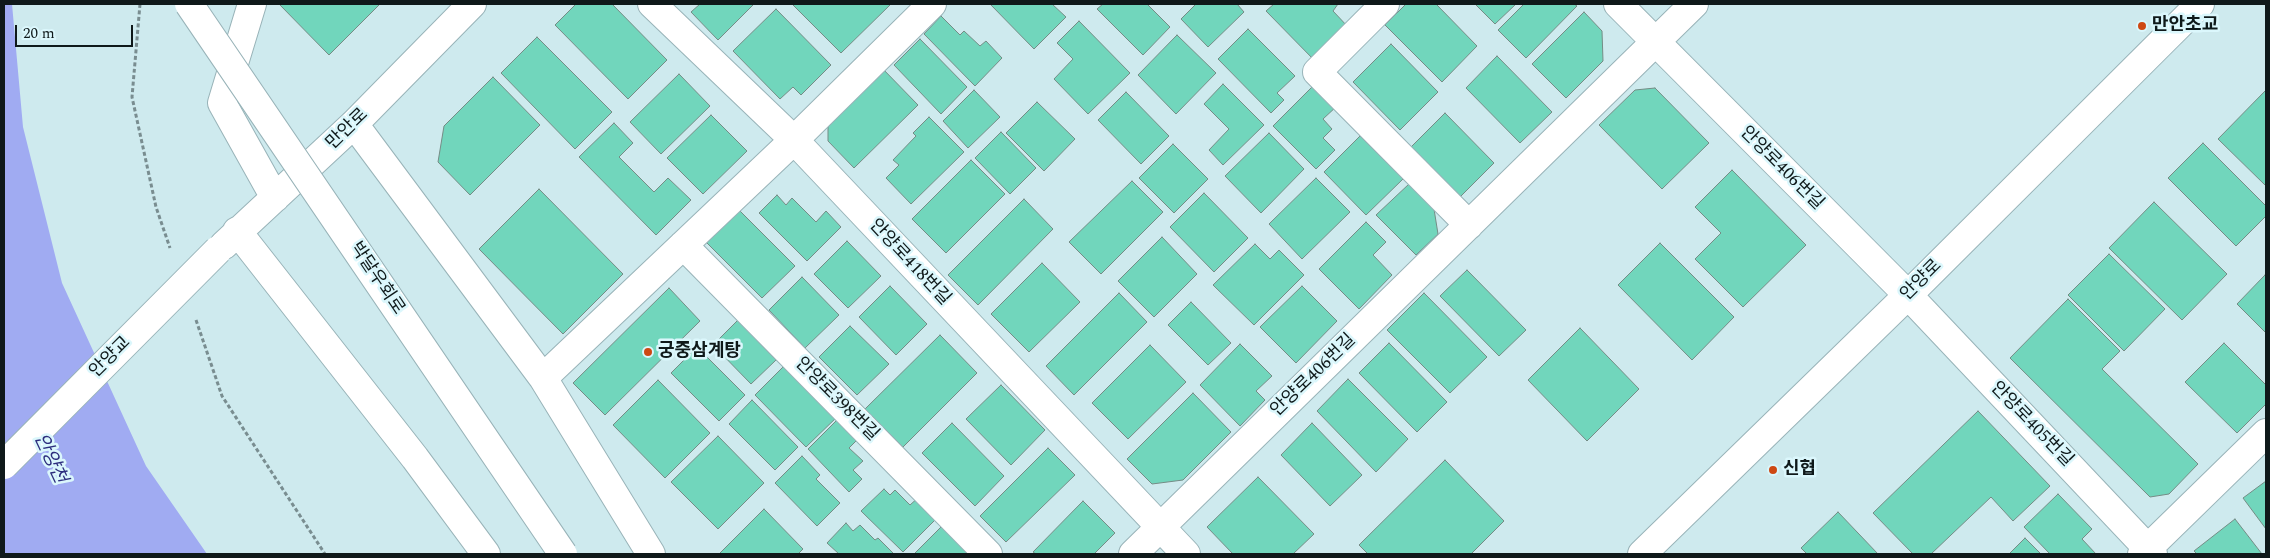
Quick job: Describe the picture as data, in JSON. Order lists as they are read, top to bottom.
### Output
{
  "streets": {
    "street": [
      "만안로",
      "안양로406번길",
      "안양로418번길",
      "박달우회로",
      "안양로",
      "안양교",
      "안양로398번길",
      "안양로405번길"
    ]
  },
  "crossings": [
    ["만안로", "안양교"],
    ["안양로406번길", "안양로418번길"],
    ["안양로406번길", "안양로"],
    ["안양로406번길", "안양로405번길"],
    ["안양로", "안양로405번길"]
  ],
  "water": ["안양천"],
  "places": ["만안초교", "궁중삼계탕", "신협"],
  "scale_bar": "20 m"
}
